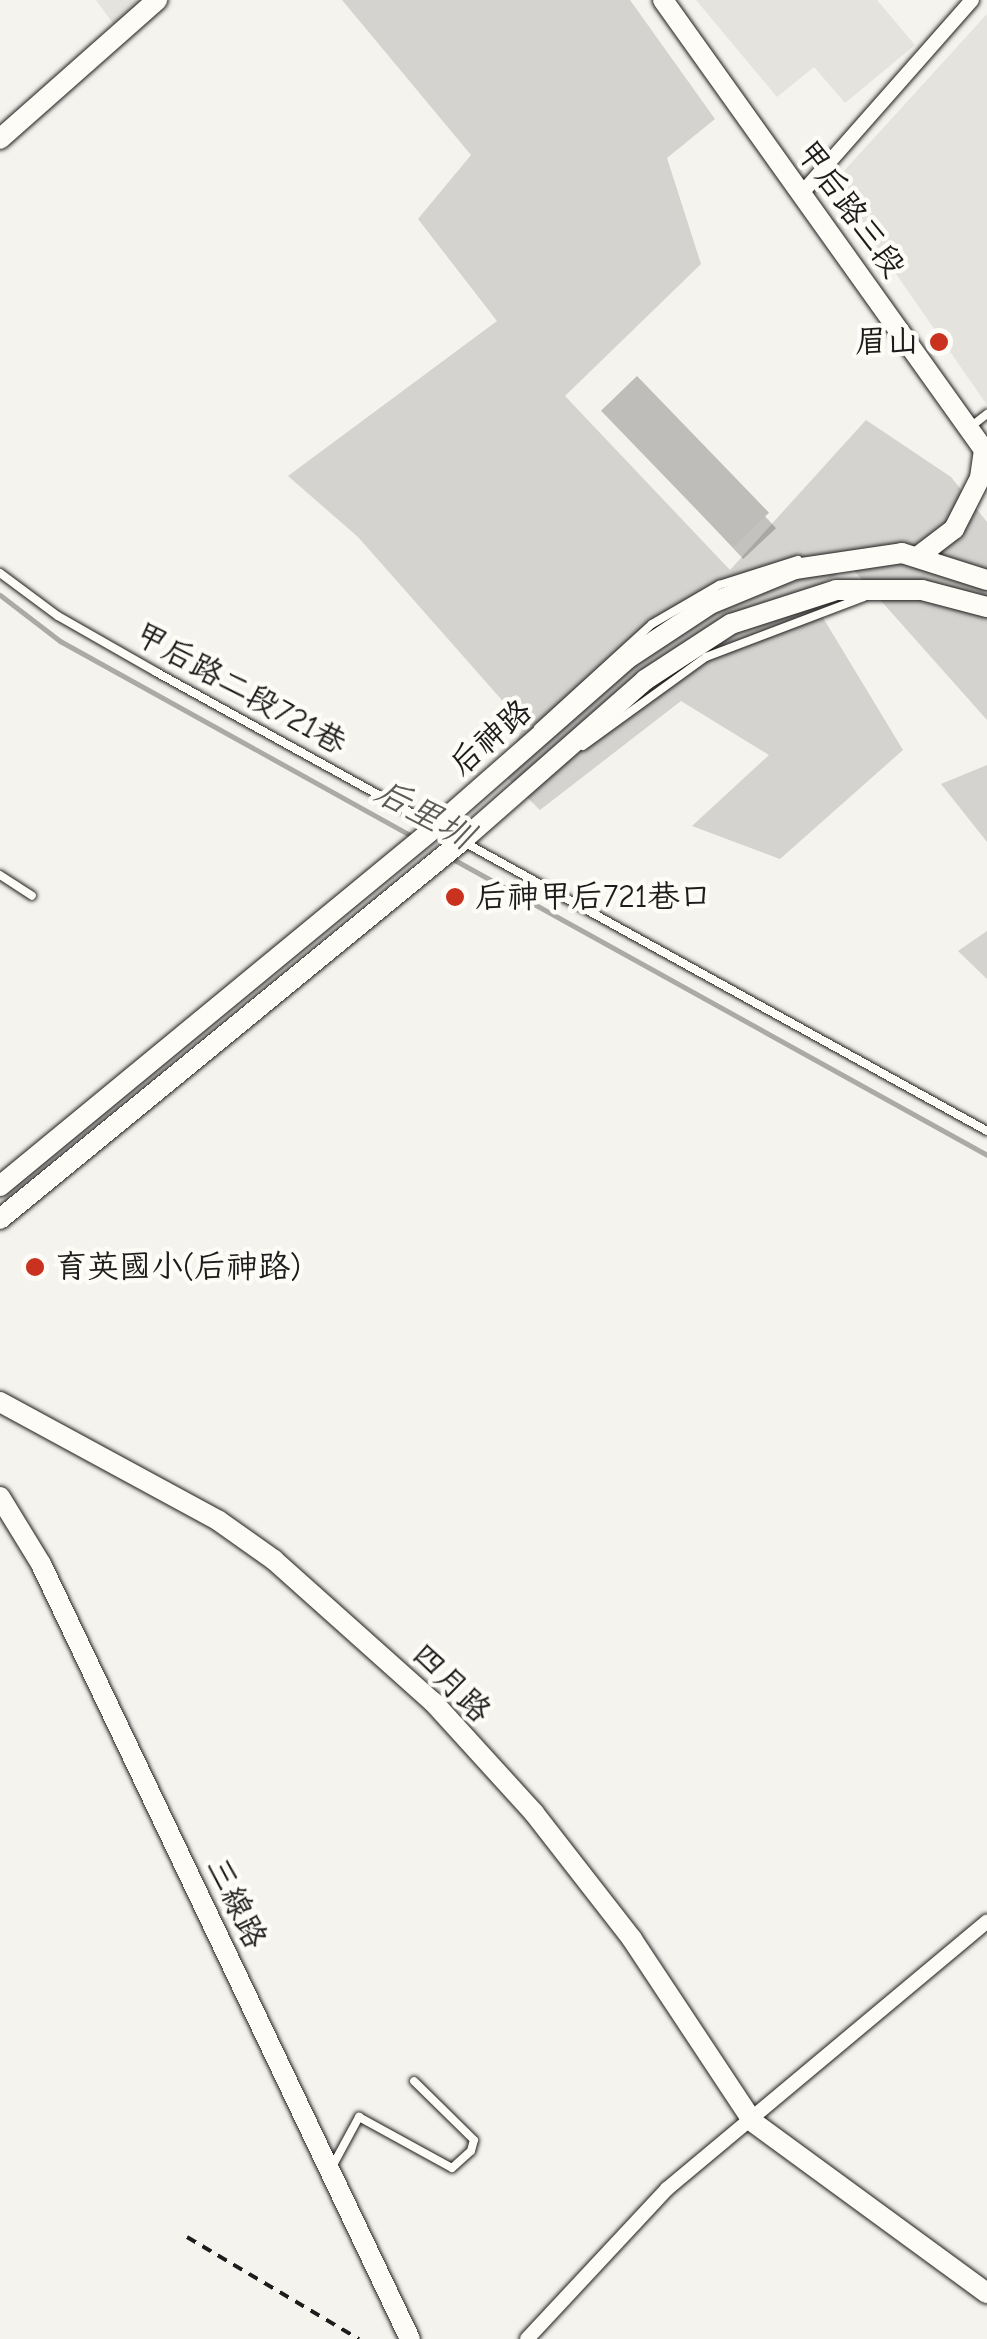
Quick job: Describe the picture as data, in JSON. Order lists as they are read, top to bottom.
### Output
{
  "streets": {
    "street": [
      "甲后路三段",
      "后神路",
      "四月路",
      "三線路"
    ],
    "lane": ["甲后路二段721巷"]
  },
  "crossings": [
    ["甲后路二段721巷", "后神路"]
  ],
  "water": ["后里圳"],
  "places": ["眉山", "后神甲后721巷口", "育英國小(后神路)"]
}
